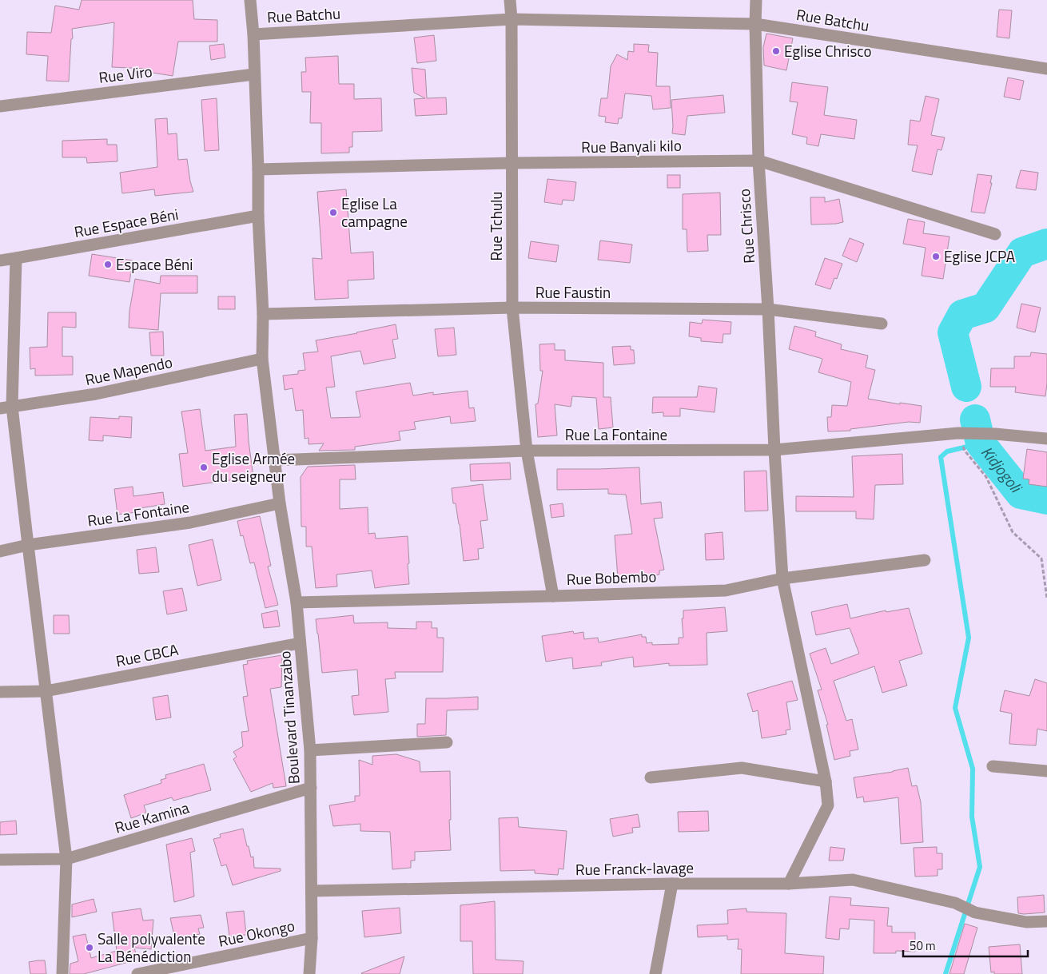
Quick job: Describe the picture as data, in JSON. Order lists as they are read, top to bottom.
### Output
{
  "streets": {
    "street": [
      "Rue Batchu",
      "Rue Viro",
      "Rue Banyali kilo",
      "Rue Espace Béni",
      "Rue Tchulu",
      "Rue Chrisco",
      "Rue Faustin",
      "Rue Mapendo",
      "Rue La Fontaine",
      "Rue Bobembo",
      "Rue CBCA",
      "Boulevard Tinanzabo",
      "Rue Kamina",
      "Rue Franck-lavage",
      "Rue Okongo"
    ]
  },
  "crossings": [
    ["Rue Batchu", "Rue Tchulu"],
    ["Rue Batchu", "Rue Chrisco"],
    ["Rue Batchu", "Boulevard Tinanzabo"],
    ["Rue Viro", "Boulevard Tinanzabo"],
    ["Rue Banyali kilo", "Rue Tchulu"],
    ["Rue Banyali kilo", "Rue Chrisco"],
    ["Rue Banyali kilo", "Boulevard Tinanzabo"],
    ["Rue Espace Béni", "Boulevard Tinanzabo"],
    ["Rue Tchulu", "Rue Faustin"],
    ["Rue Tchulu", "Rue La Fontaine"],
    ["Rue Tchulu", "Rue Bobembo"],
    ["Rue Chrisco", "Rue Faustin"],
    ["Rue Chrisco", "Rue La Fontaine"],
    ["Rue Chrisco", "Rue Bobembo"],
    ["Rue Chrisco", "Rue Franck-lavage"],
    ["Rue Faustin", "Boulevard Tinanzabo"],
    ["Rue Mapendo", "Boulevard Tinanzabo"],
    ["Rue La Fontaine", "Boulevard Tinanzabo"],
    ["Rue Bobembo", "Boulevard Tinanzabo"],
    ["Rue CBCA", "Boulevard Tinanzabo"],
    ["Boulevard Tinanzabo", "Rue Kamina"],
    ["Boulevard Tinanzabo", "Rue Franck-lavage"],
    ["Boulevard Tinanzabo", "Rue Okongo"]
  ],
  "water": ["Kidjogoli"],
  "places": [
    "Eglise Chrisco",
    "Eglise La campagne",
    "Eglise JCPA",
    "Espace Béni",
    "Eglise Armée du seigneur",
    "Salle polyvalente La Bénédiction"
  ],
  "scale_bar": "50 m"
}
